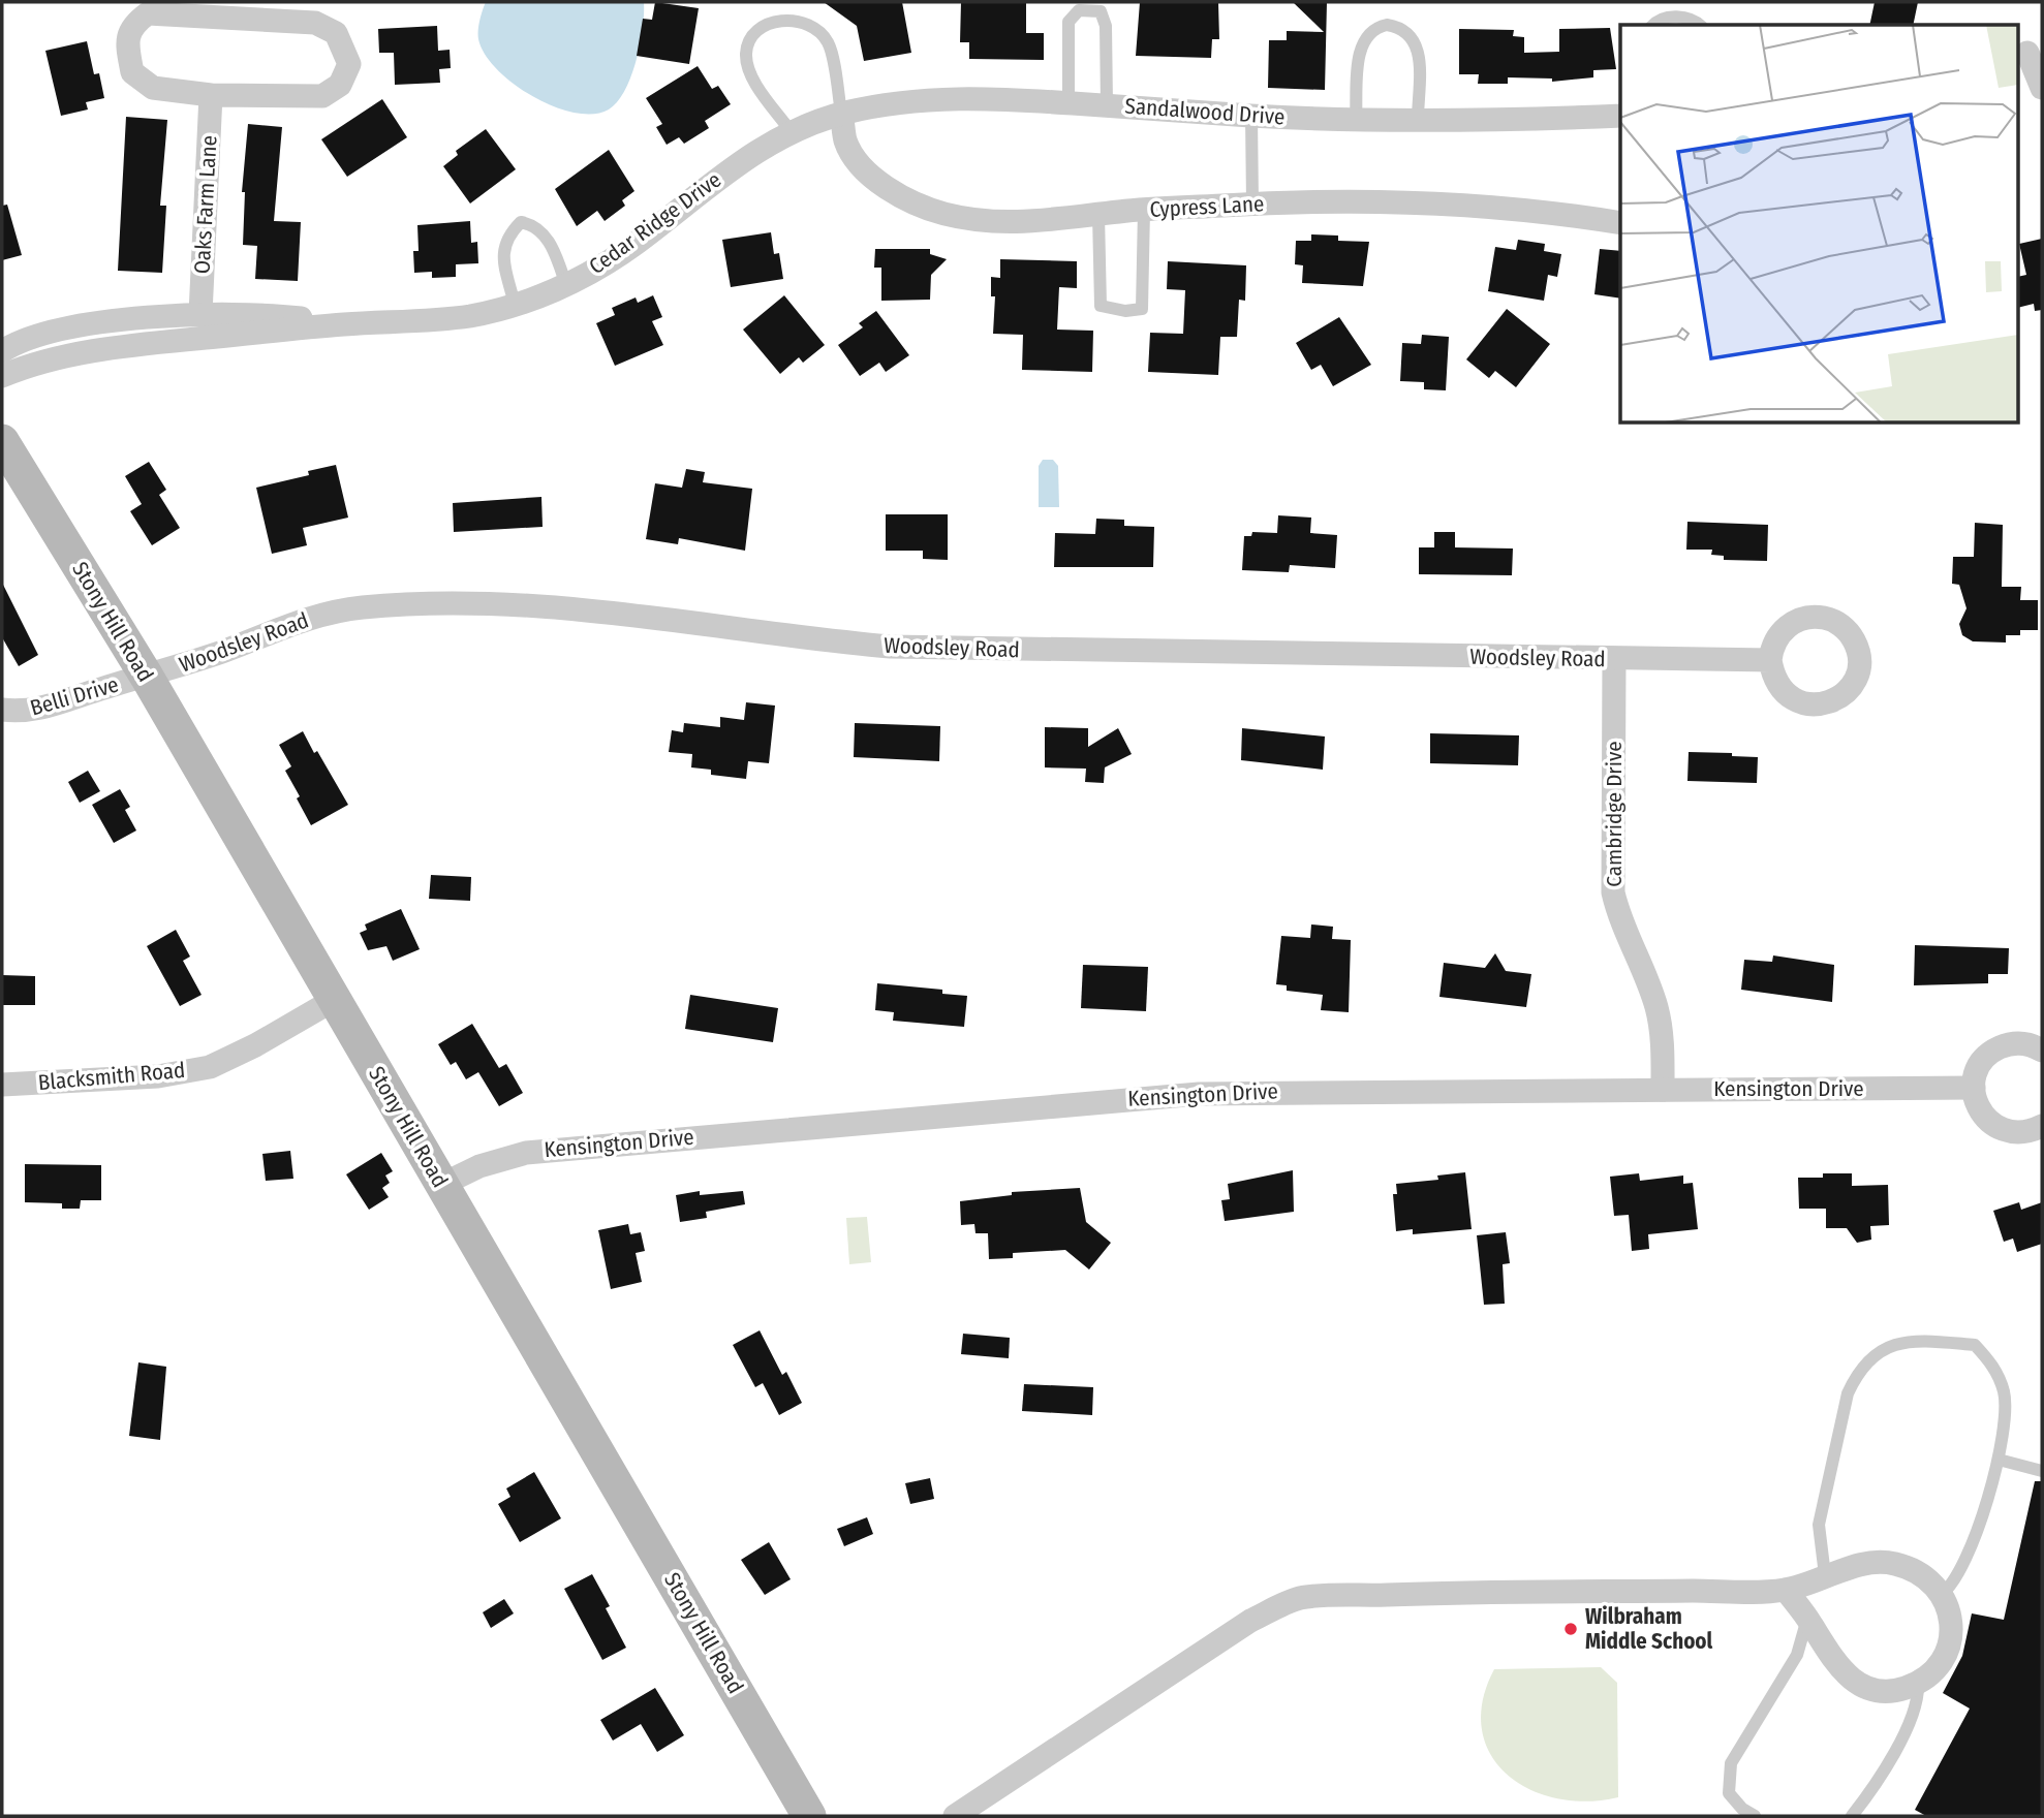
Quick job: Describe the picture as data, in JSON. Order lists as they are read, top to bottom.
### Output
{
  "streets": {
    "main road": ["Stony Hill Road"],
    "street": [
      "Sandalwood Drive",
      "Oaks Farm Lane",
      "Cypress Lane",
      "Cedar Ridge Drive",
      "Woodsley Road",
      "Belli Drive",
      "Cambridge Drive",
      "Blacksmith Road",
      "Kensington Drive"
    ]
  },
  "crossings": [
    ["Sandalwood Drive", "Cypress Lane"],
    ["Sandalwood Drive", "Cedar Ridge Drive"],
    ["Oaks Farm Lane", "Cedar Ridge Drive"],
    ["Cypress Lane", "Cedar Ridge Drive"],
    ["Stony Hill Road", "Woodsley Road"],
    ["Stony Hill Road", "Belli Drive"],
    ["Stony Hill Road", "Blacksmith Road"],
    ["Stony Hill Road", "Kensington Drive"],
    ["Woodsley Road", "Belli Drive"],
    ["Woodsley Road", "Cambridge Drive"],
    ["Cambridge Drive", "Kensington Drive"]
  ],
  "places": ["Wilbraham Middle School"]
}
